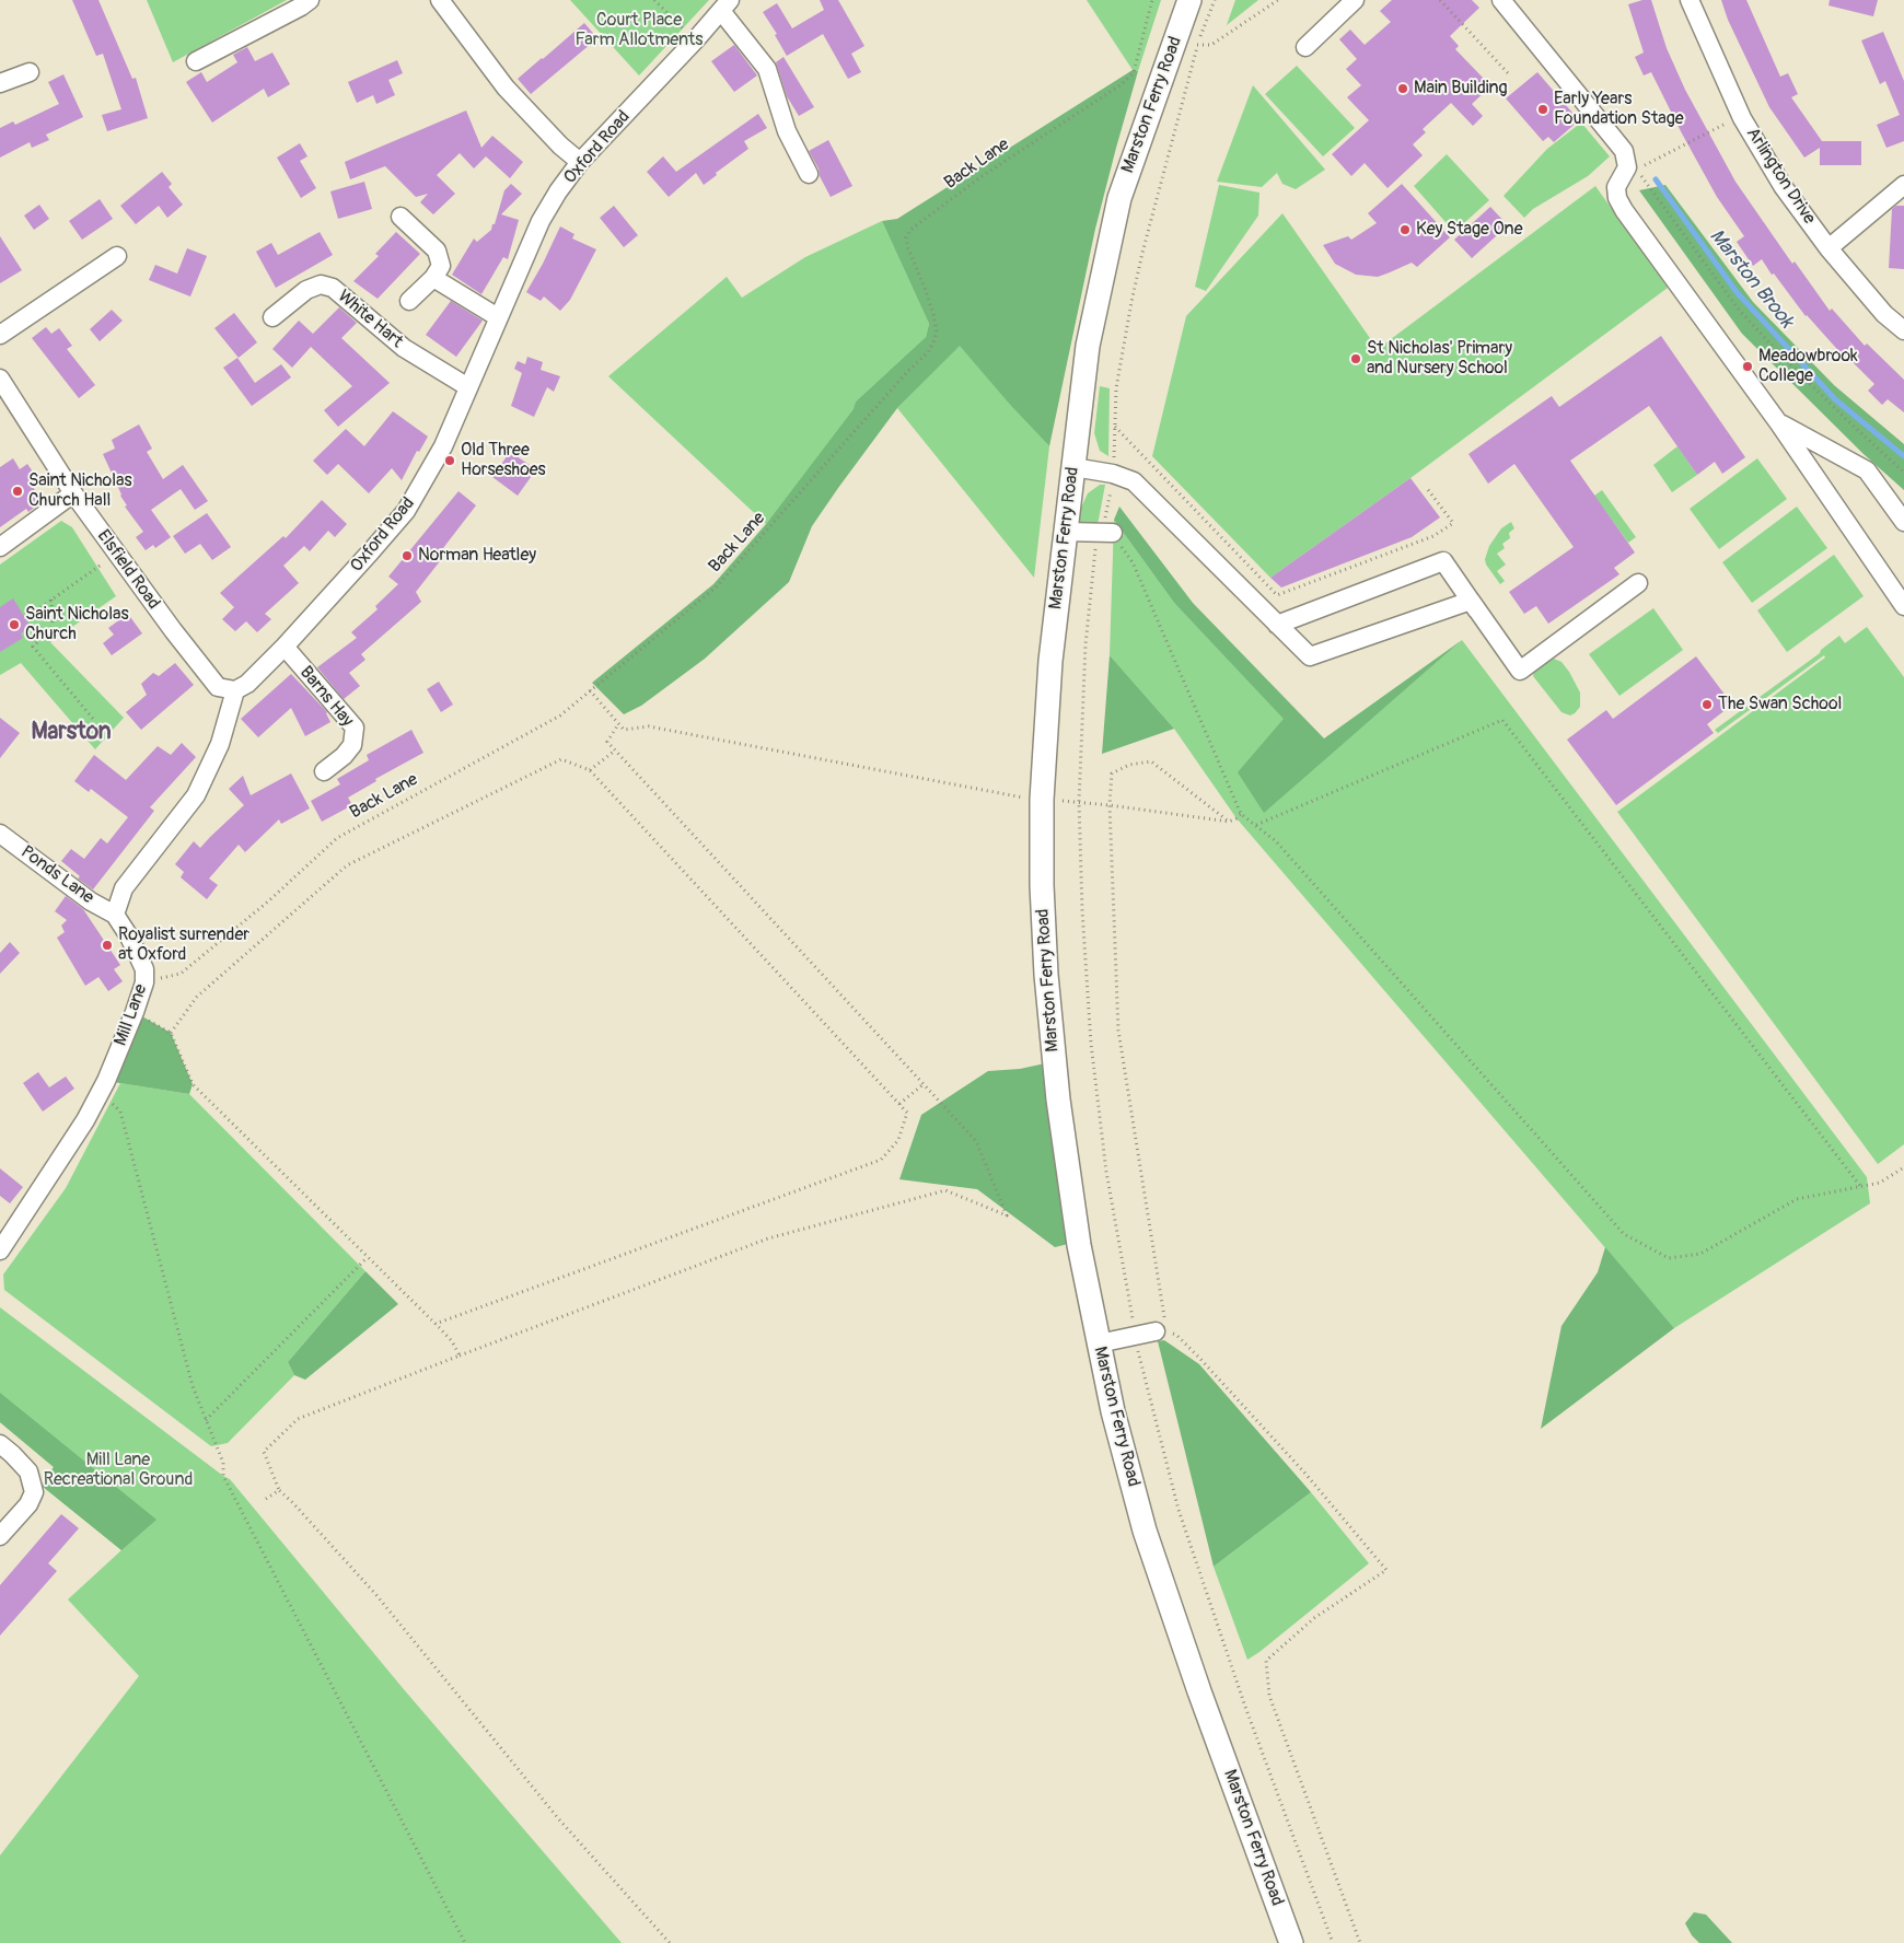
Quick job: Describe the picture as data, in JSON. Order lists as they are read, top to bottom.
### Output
{
  "streets": {
    "main road": ["Marston Ferry Road"],
    "street": [
      "Oxford Road",
      "Arlington Drive",
      "White Hart",
      "Elsfield Road",
      "Barns Hay",
      "Ponds Lane",
      "Mill Lane"
    ],
    "path": ["Back Lane"]
  },
  "crossings": [
    ["Oxford Road", "White Hart"],
    ["Oxford Road", "Elsfield Road"],
    ["Oxford Road", "Barns Hay"],
    ["Back Lane", "Mill Lane"],
    ["Ponds Lane", "Mill Lane"]
  ],
  "districts": ["Marston"],
  "water": ["Marston Brook"],
  "parks": ["Court Place Farm Allotments", "Mill Lane Recreational Ground"],
  "places": [
    "Main Building",
    "Early Years Foundation Stage",
    "Key Stage One",
    "St Nicholas' Primary and Nursery School",
    "Meadowbrook College",
    "Old Three Horseshoes",
    "Saint Nicholas Church Hall",
    "Norman Heatley",
    "Saint Nicholas Church",
    "The Swan School",
    "Royalist surrender at Oxford"
  ]
}
